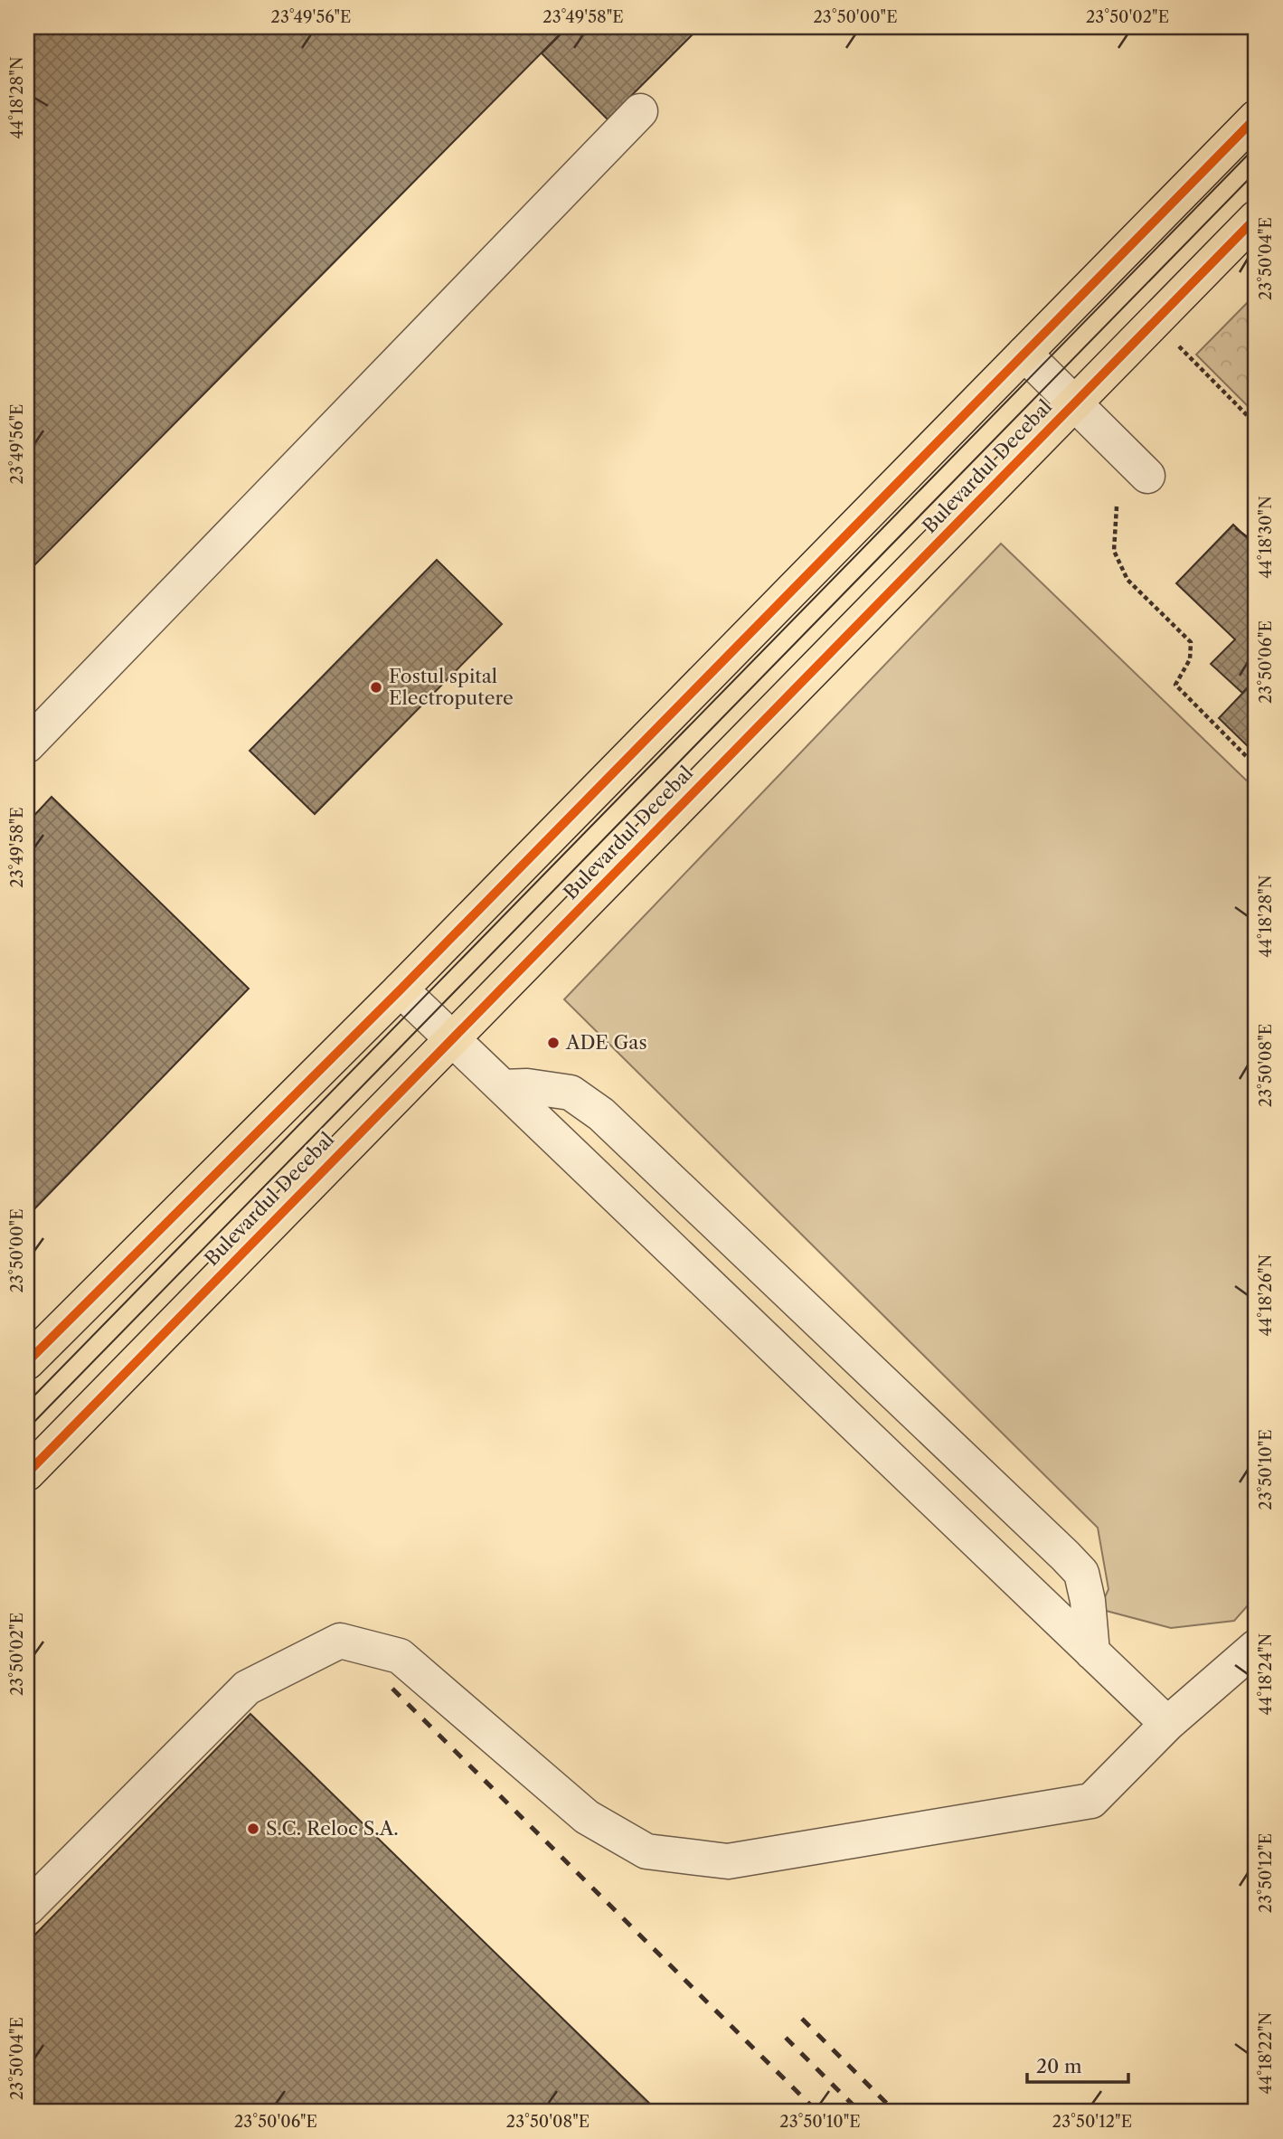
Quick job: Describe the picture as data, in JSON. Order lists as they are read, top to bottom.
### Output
{
  "streets": {
    "main road": ["Bulevardul Decebal"]
  },
  "places": ["Fostul spital Electroputere", "ADE Gas", "S.C. Reloc S.A."],
  "scale_bar": "20 m",
  "coordinates": [
    "23°49'56\"E",
    "23°49'58\"E",
    "23°50'00\"E",
    "23°50'02\"E",
    "44°18'28\"N",
    "23°50'04\"E",
    "44°18'30\"N",
    "23°50'06\"E",
    "23°50'08\"E",
    "44°18'26\"N",
    "23°50'10\"E",
    "44°18'24\"N",
    "23°50'12\"E",
    "44°18'22\"N"
  ]
}
